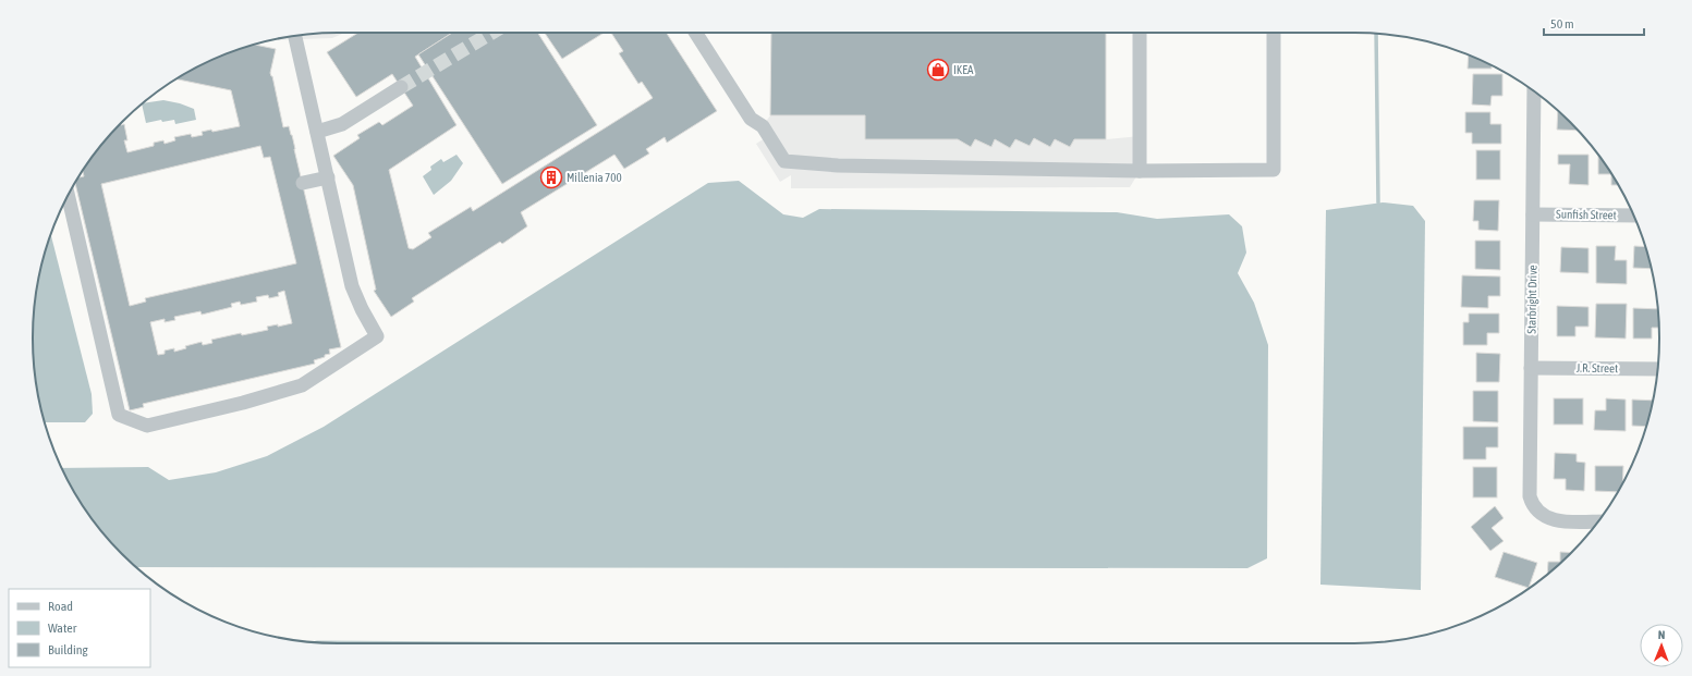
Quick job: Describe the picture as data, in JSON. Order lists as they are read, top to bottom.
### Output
{
  "streets": {
    "street": ["Sunfish Street", "Starbright Drive", "J.R. Street"]
  },
  "crossings": [
    ["Sunfish Street", "Starbright Drive"],
    ["Starbright Drive", "J.R. Street"]
  ],
  "places": {
    "shop": ["IKEA"],
    "building": ["Millenia 700"]
  },
  "legend": ["Road", "Water", "Building"],
  "scale_bar": "50 m",
  "north": "top"
}
